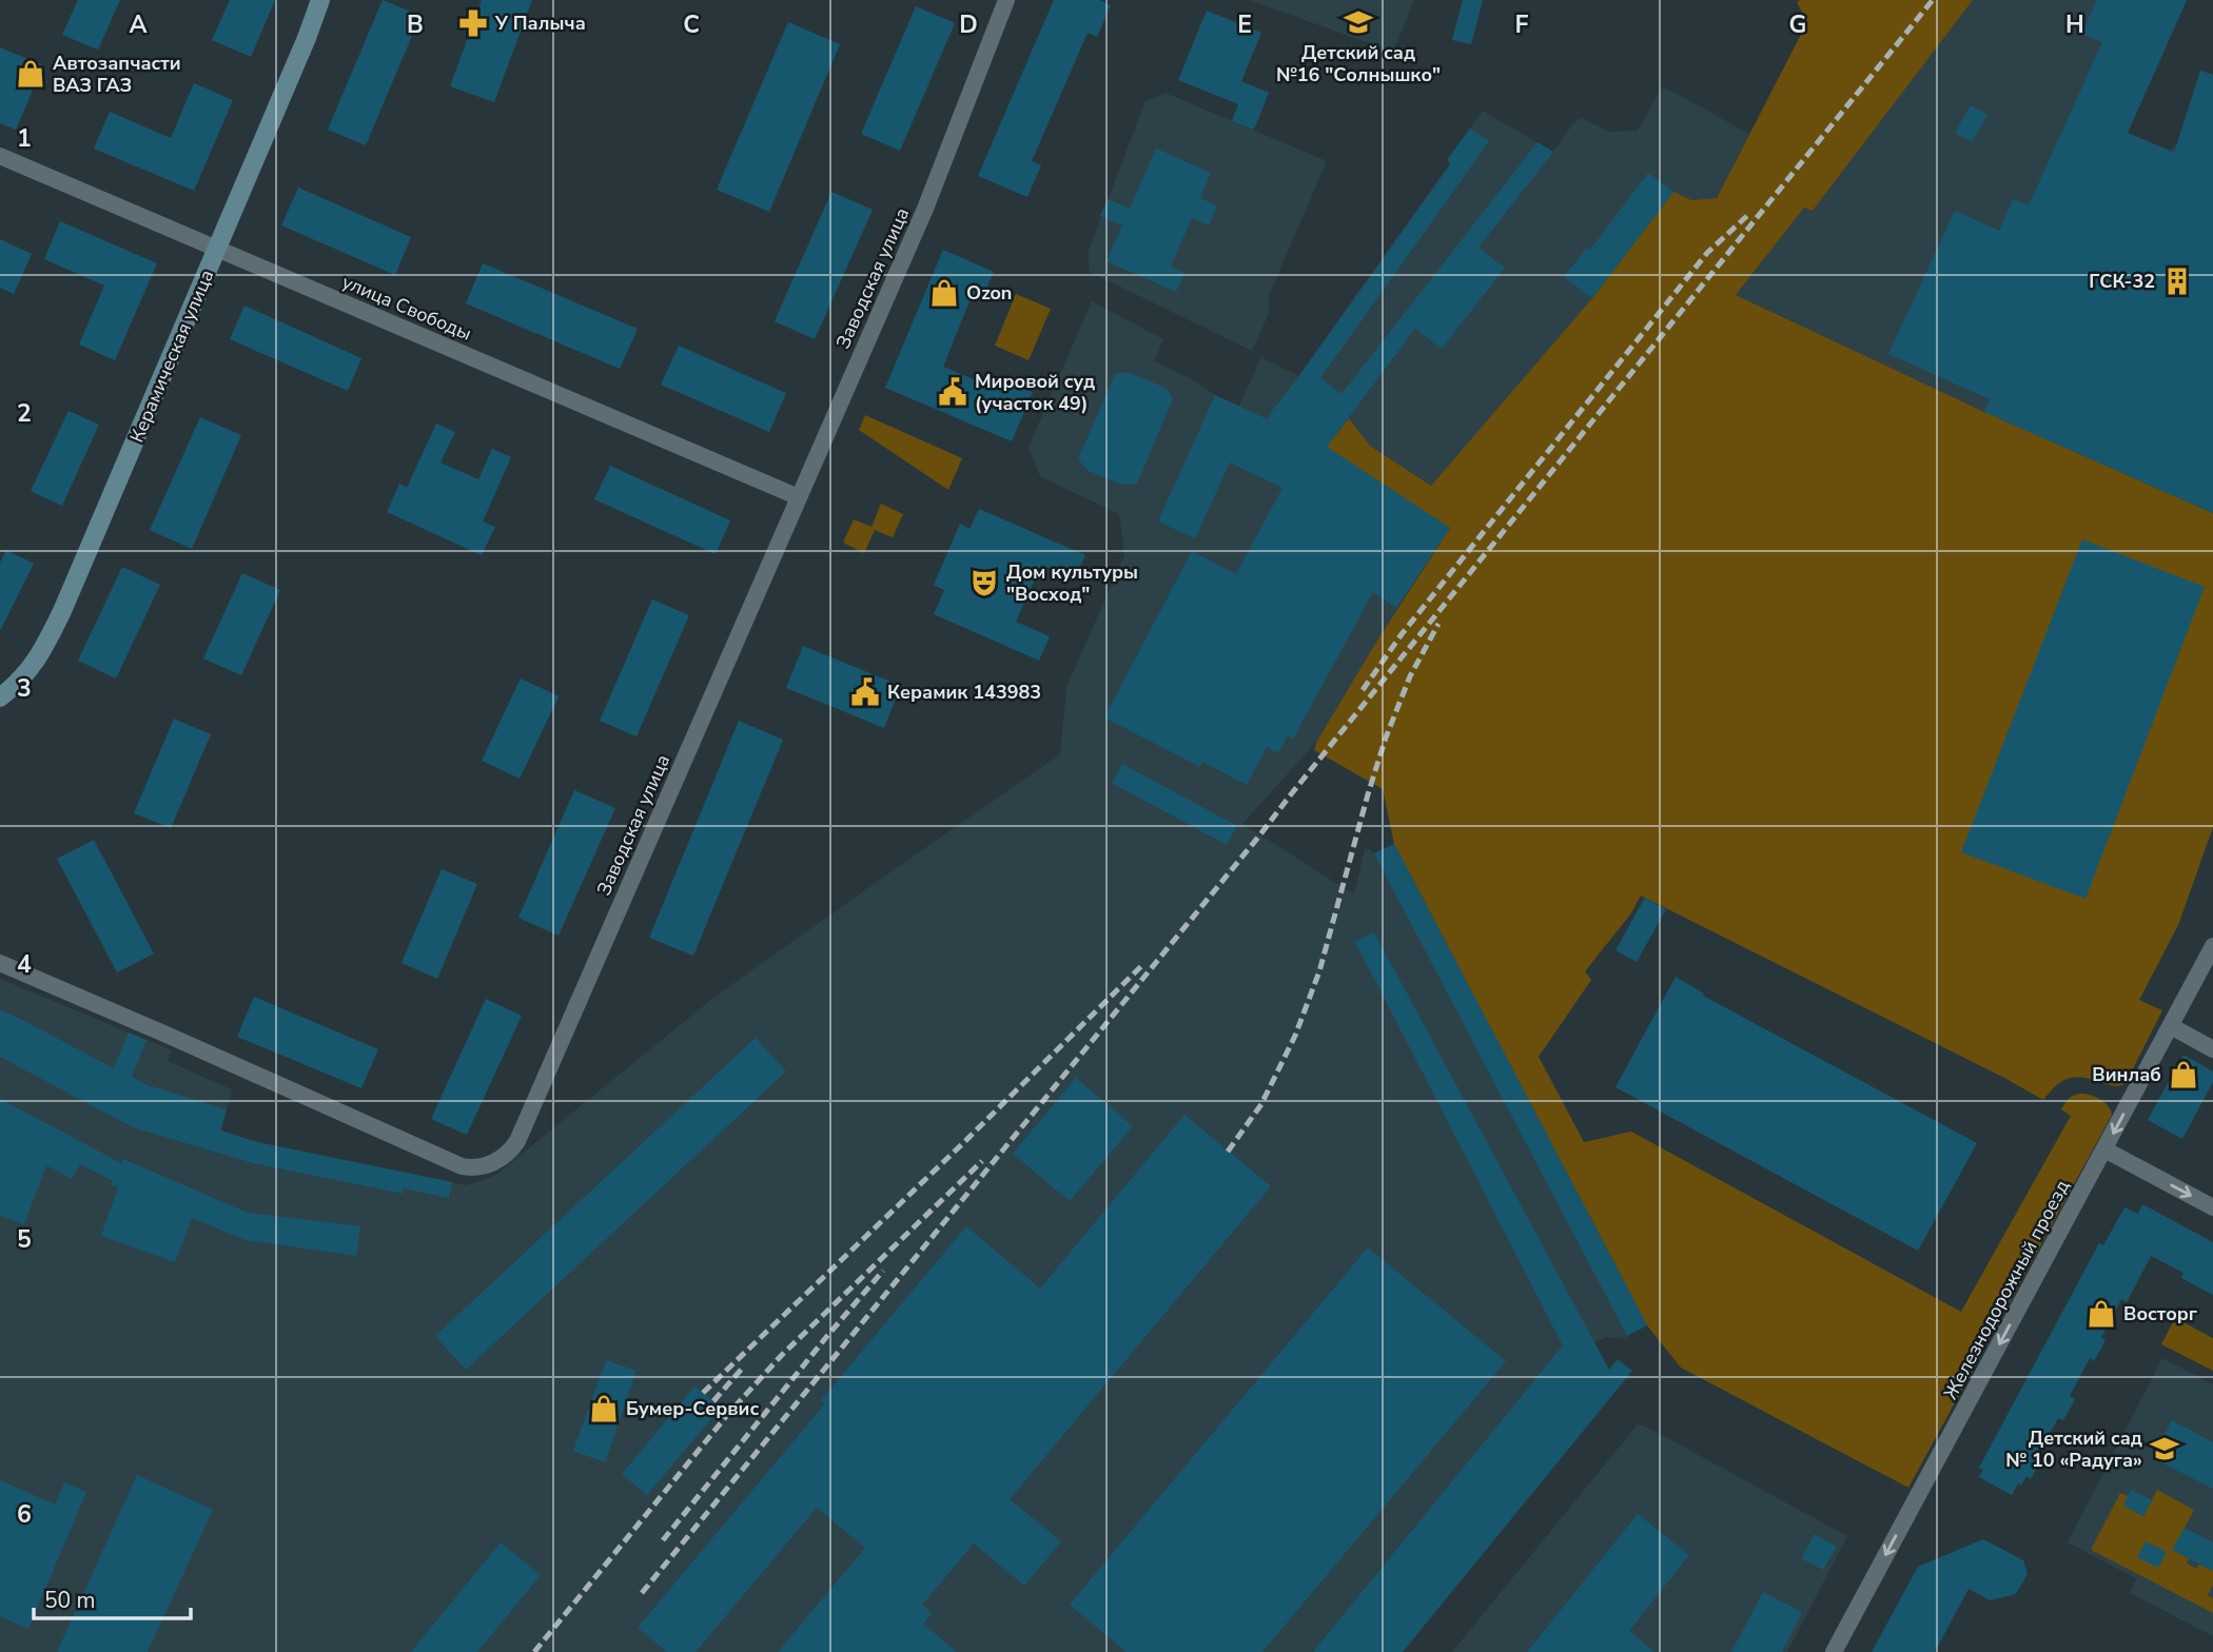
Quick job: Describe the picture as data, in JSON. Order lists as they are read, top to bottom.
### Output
{
  "streets": {
    "main road": ["Керамическая улица"],
    "street": ["Заводская улица", "улица Свободы", "Железнодорожный проезд"]
  },
  "crossings": [
    ["Заводская улица", "улица Свободы"],
    ["улица Свободы", "Керамическая улица"]
  ],
  "one_way": ["Железнодорожный проезд"],
  "places": {
    "school or university": ["Детский сад №16 \"Солнышко\"", "Детский сад № 10 «Радуга»"],
    "pharmacy": ["У Палыча"],
    "shop": [
      "Автозапчасти ВАЗ ГАЗ",
      "Ozon",
      "Винлаб",
      "Восторг",
      "Бумер-Сервис"
    ],
    "building": ["ГСК-32"],
    "public building": ["Мировой суд (участок 49)", "Керамик 143983"],
    "theatre": ["Дом культуры \"Восход\""]
  },
  "scale_bar": "50 m",
  "grid": {
    "columns": [
      "A",
      "B",
      "C",
      "D",
      "E",
      "F",
      "G",
      "H"
    ],
    "rows": [
      "1",
      "2",
      "3",
      "4",
      "5",
      "6"
    ]
  }
}
